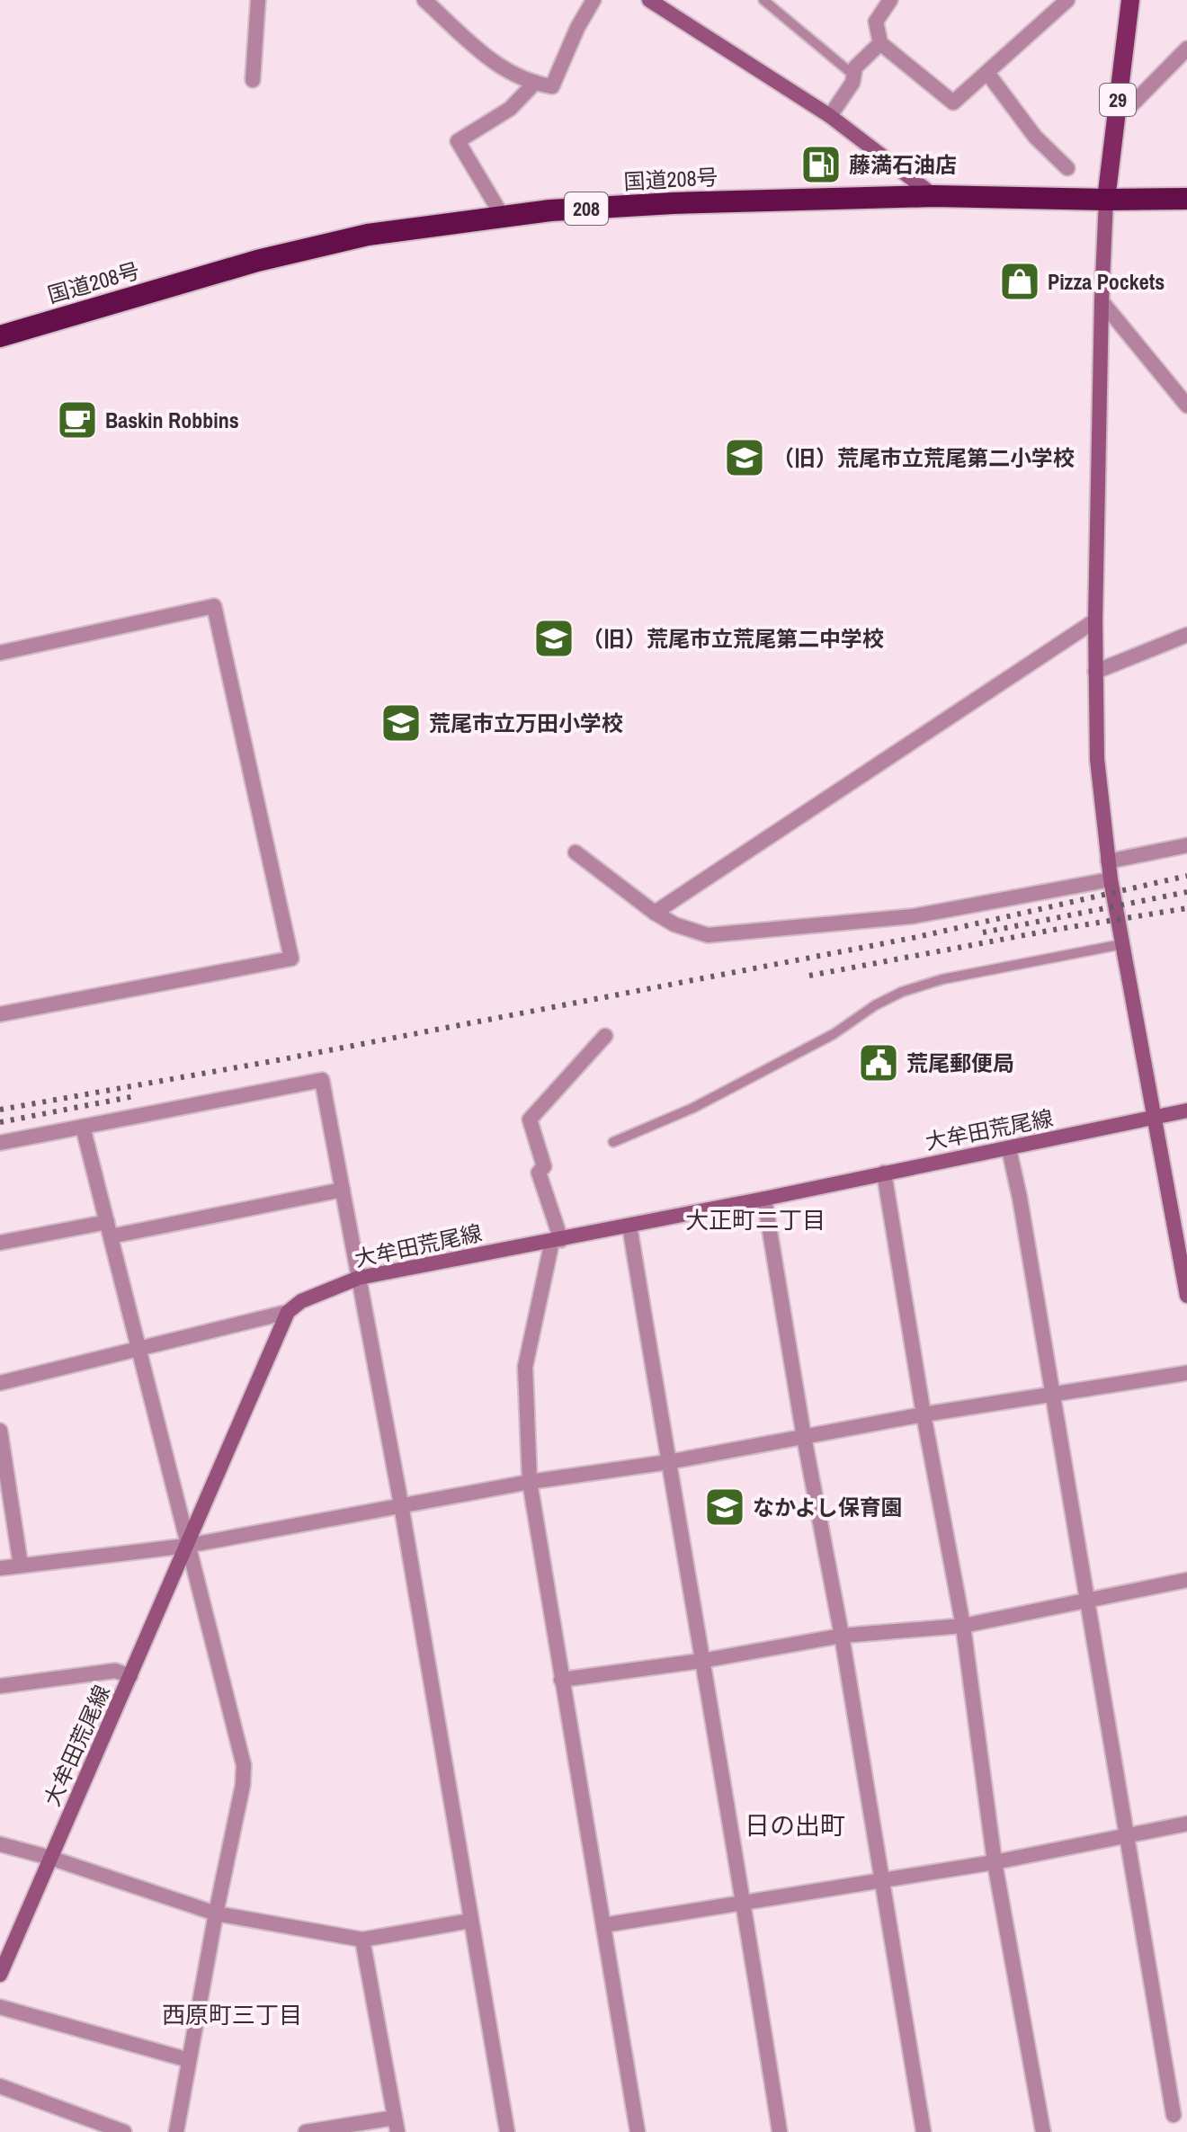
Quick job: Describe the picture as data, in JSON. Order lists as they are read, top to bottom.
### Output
{
  "streets": {
    "highway": ["国道208号", "208"],
    "main road": ["29", "大牟田荒尾線"]
  },
  "crossings": [
    ["29", "国道208号"]
  ],
  "districts": ["大正町二丁目", "日の出町", "西原町三丁目"],
  "places": {
    "fuel station": ["藤満石油店"],
    "shop": ["Pizza Pockets"],
    "cafe": ["Baskin Robbins"],
    "school or university": [
      "（旧）荒尾市立荒尾第二小学校",
      "（旧）荒尾市立荒尾第二中学校",
      "荒尾市立万田小学校",
      "なかよし保育園"
    ],
    "public building": ["荒尾郵便局"]
  }
}
